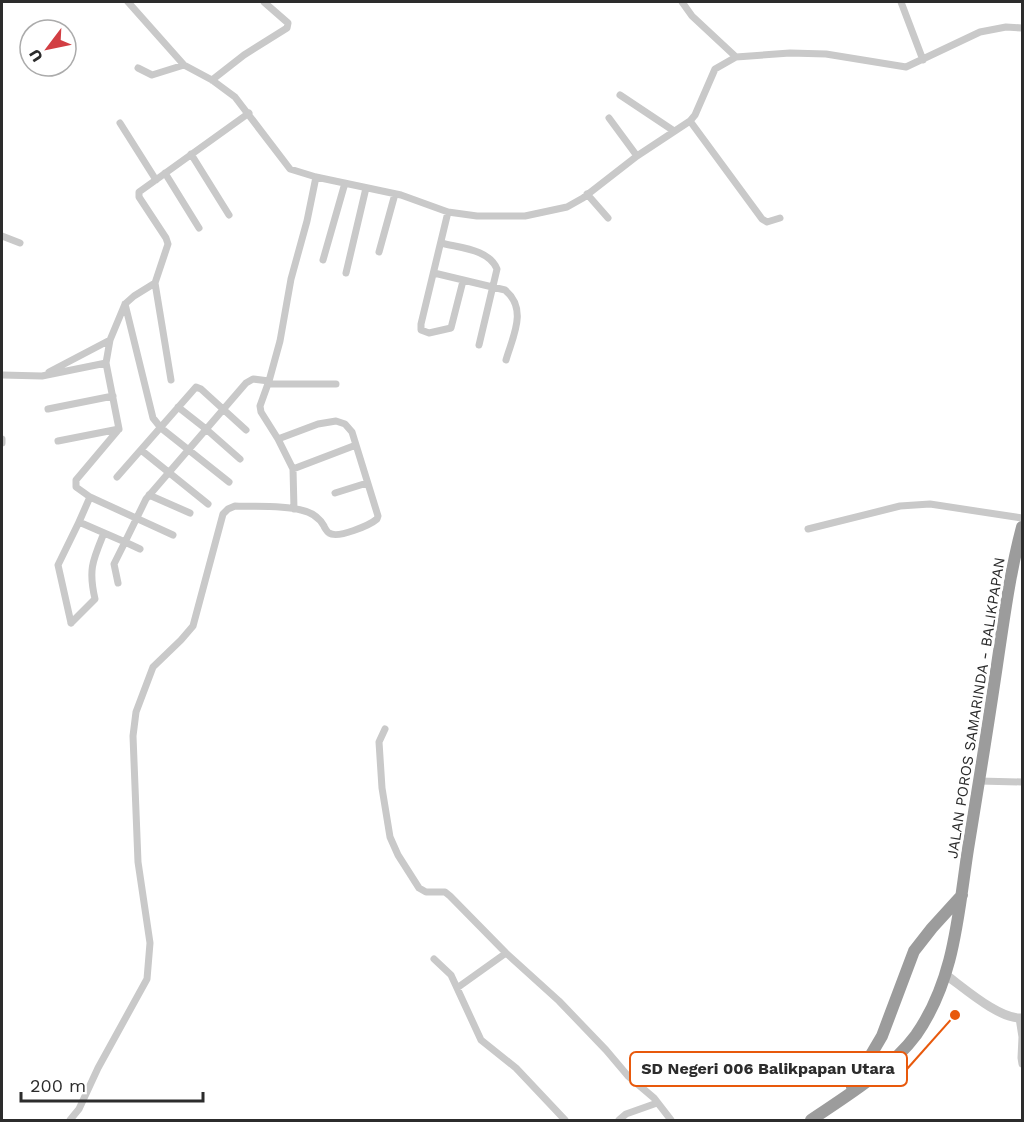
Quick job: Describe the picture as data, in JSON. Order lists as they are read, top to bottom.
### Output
{
  "streets": {
    "highway": ["JALAN POROS SAMARINDA - BALIKPAPAN"]
  },
  "places": ["SD Negeri 006 Balikpapan Utara"],
  "scale_bar": "200 m",
  "north": "bottom left"
}
